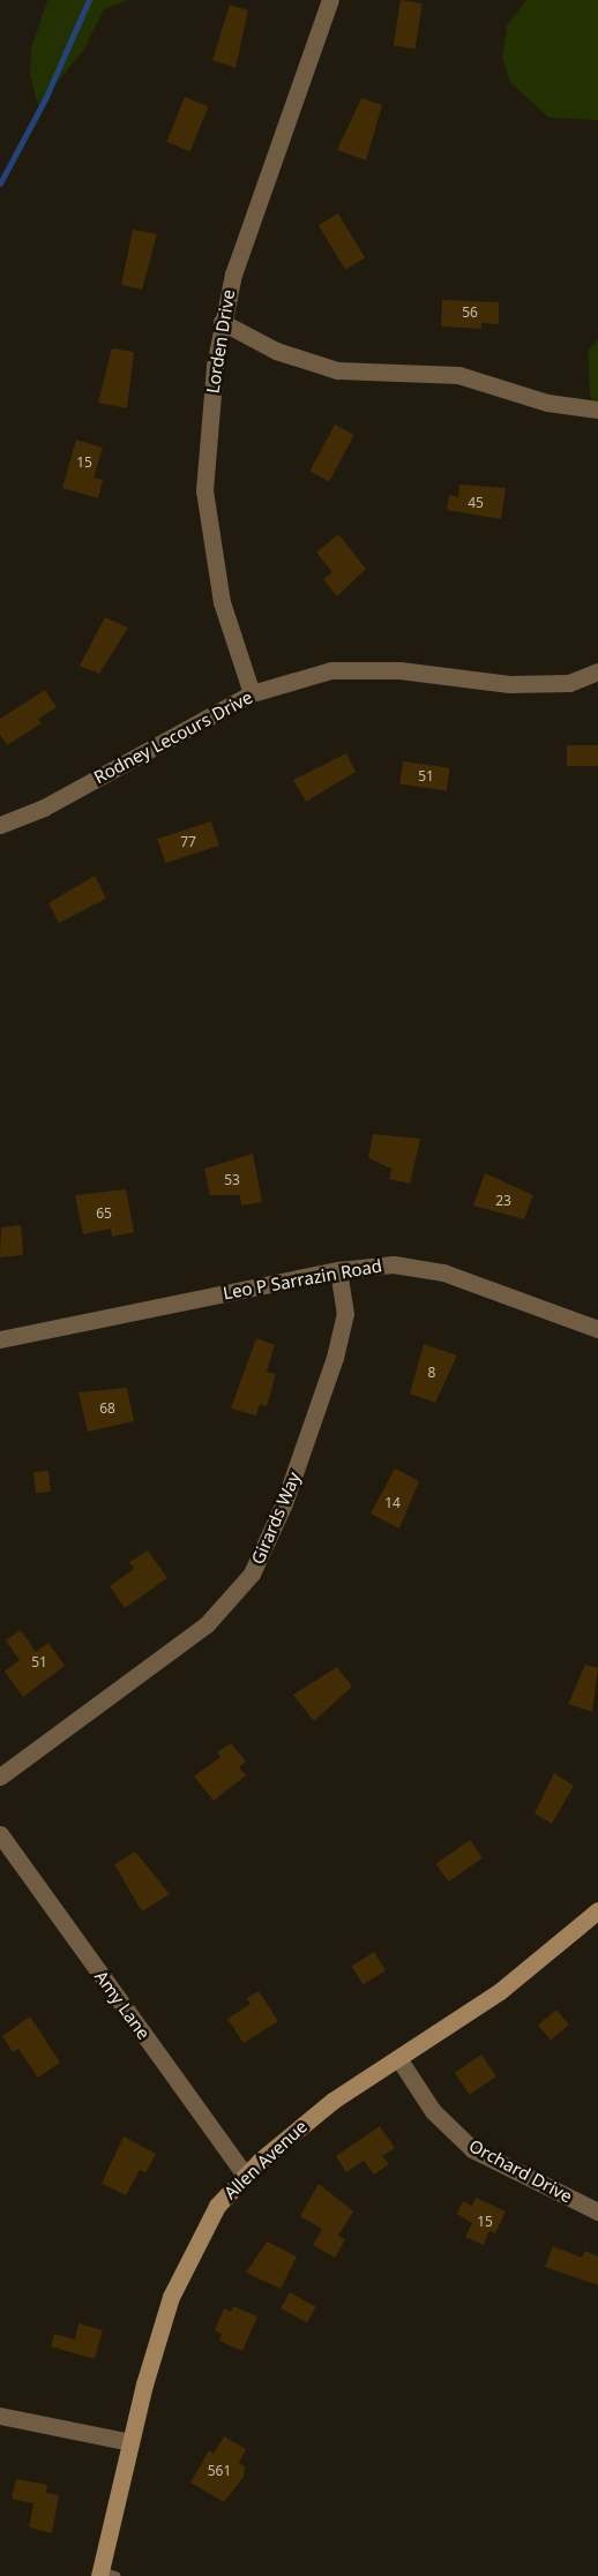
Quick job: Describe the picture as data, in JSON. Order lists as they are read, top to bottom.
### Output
{
  "streets": {
    "street": [
      "Lorden Drive",
      "Rodney Lecours Drive",
      "Leo P Sarrazin Road",
      "Girards Way",
      "Amy Lane",
      "Allen Avenue",
      "Orchard Drive"
    ]
  },
  "crossings": [
    ["Lorden Drive", "Rodney Lecours Drive"],
    ["Leo P Sarrazin Road", "Girards Way"],
    ["Amy Lane", "Allen Avenue"],
    ["Allen Avenue", "Orchard Drive"]
  ],
  "house_numbers": [
    "56",
    "15",
    "45",
    "51",
    "77",
    "53",
    "23",
    "65",
    "8",
    "68",
    "14",
    "51",
    "15",
    "561"
  ]
}
